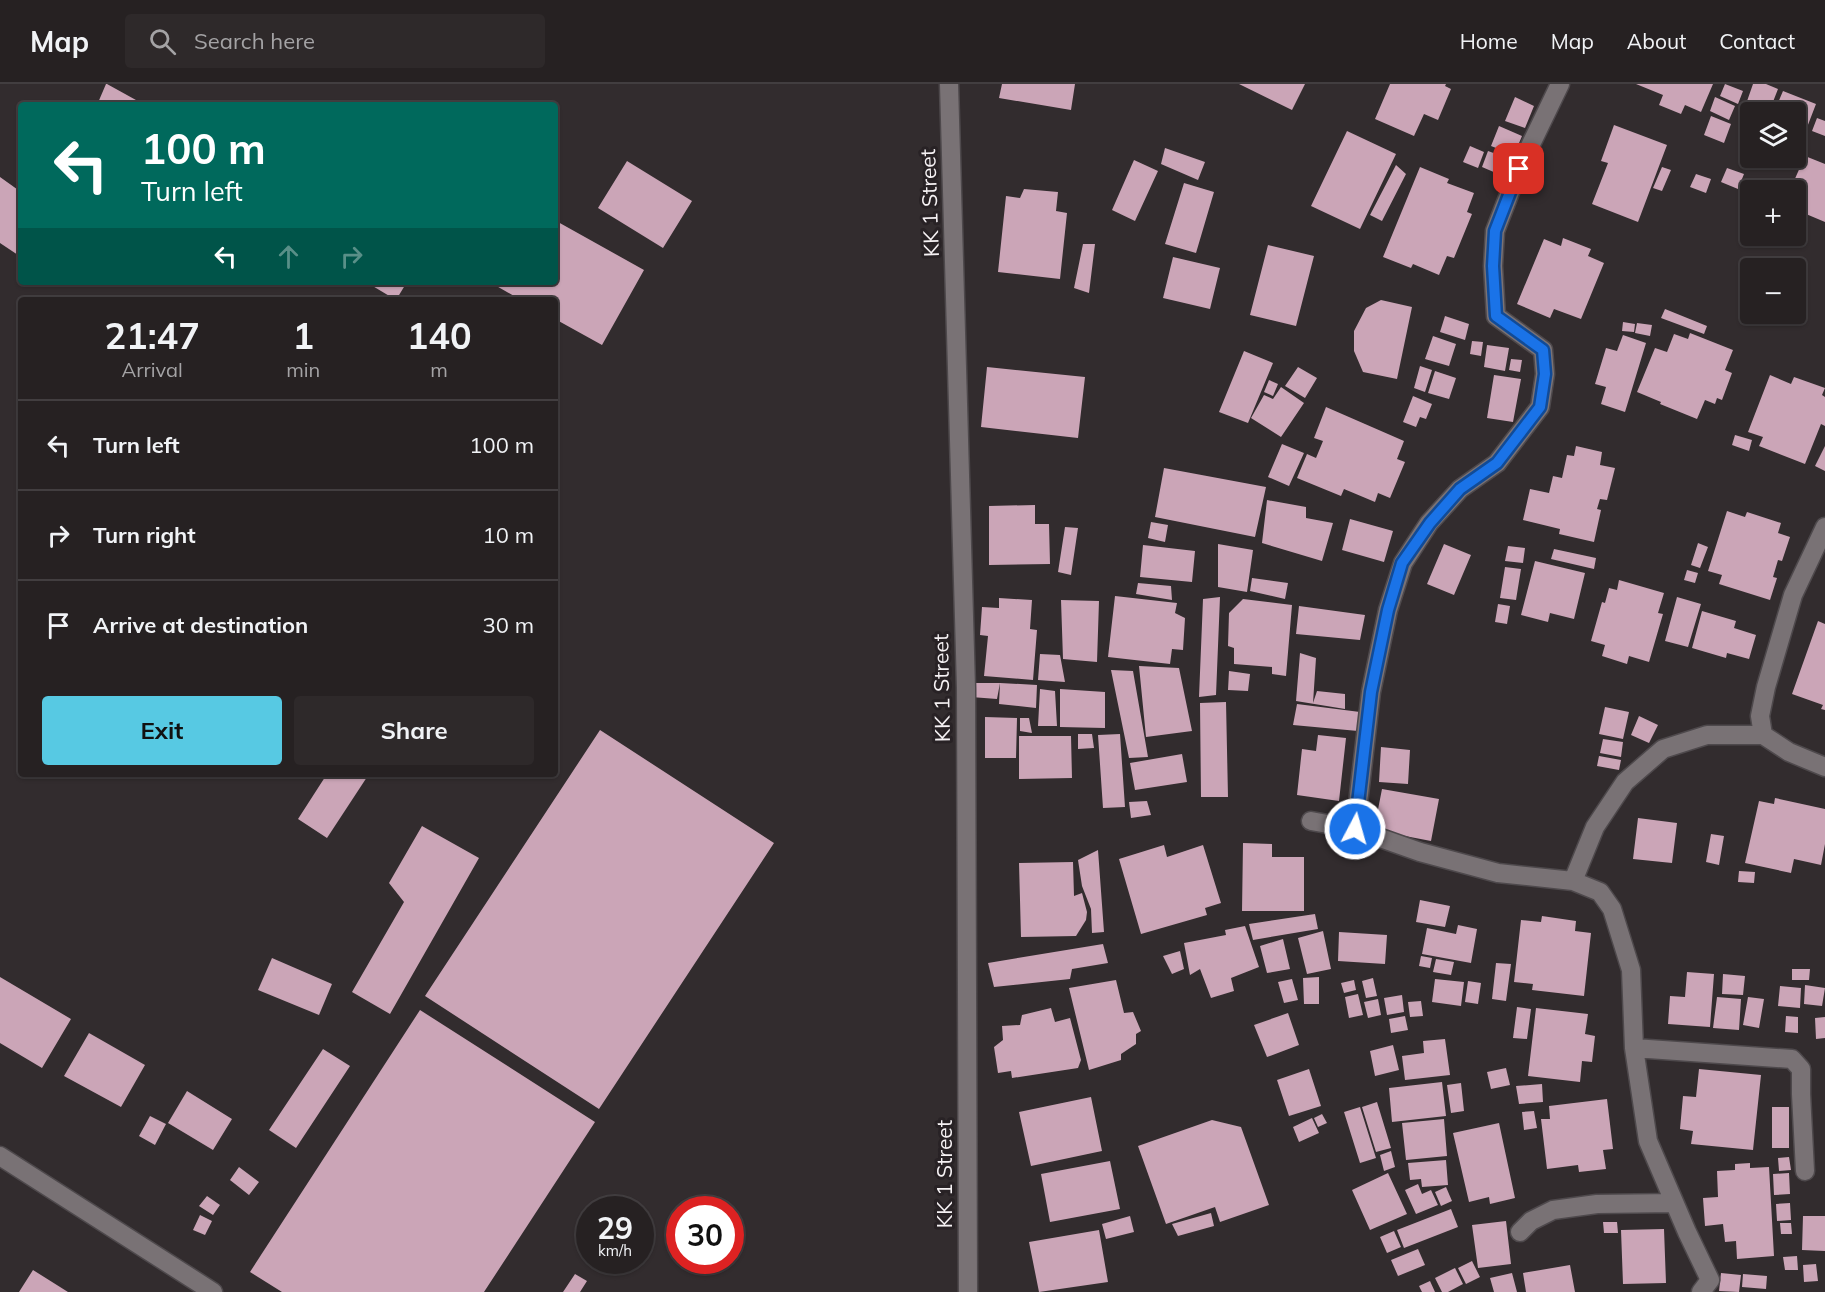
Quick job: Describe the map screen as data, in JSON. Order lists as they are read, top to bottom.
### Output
{
  "streets": {
    "street": ["KK 1 Street"]
  },
  "page": {
    "header": "Map",
    "search": "Search here",
    "nav": [
      "Home",
      "Map",
      "About",
      "Contact"
    ],
    "map_buttons": ["+", "−"],
    "turn": ["100 m", "Turn left"],
    "eta": [
      "21:47",
      "Arrival",
      "1",
      "min",
      "140",
      "m"
    ],
    "list": [
      {
        "name": "Turn left",
        "value": "100 m"
      },
      {
        "name": "Turn right",
        "value": "10 m"
      },
      {
        "name": "Arrive at destination",
        "value": "30 m"
      }
    ],
    "buttons": ["Exit", "Share"],
    "speed": "29 km/h",
    "limit": "30"
  }
}
